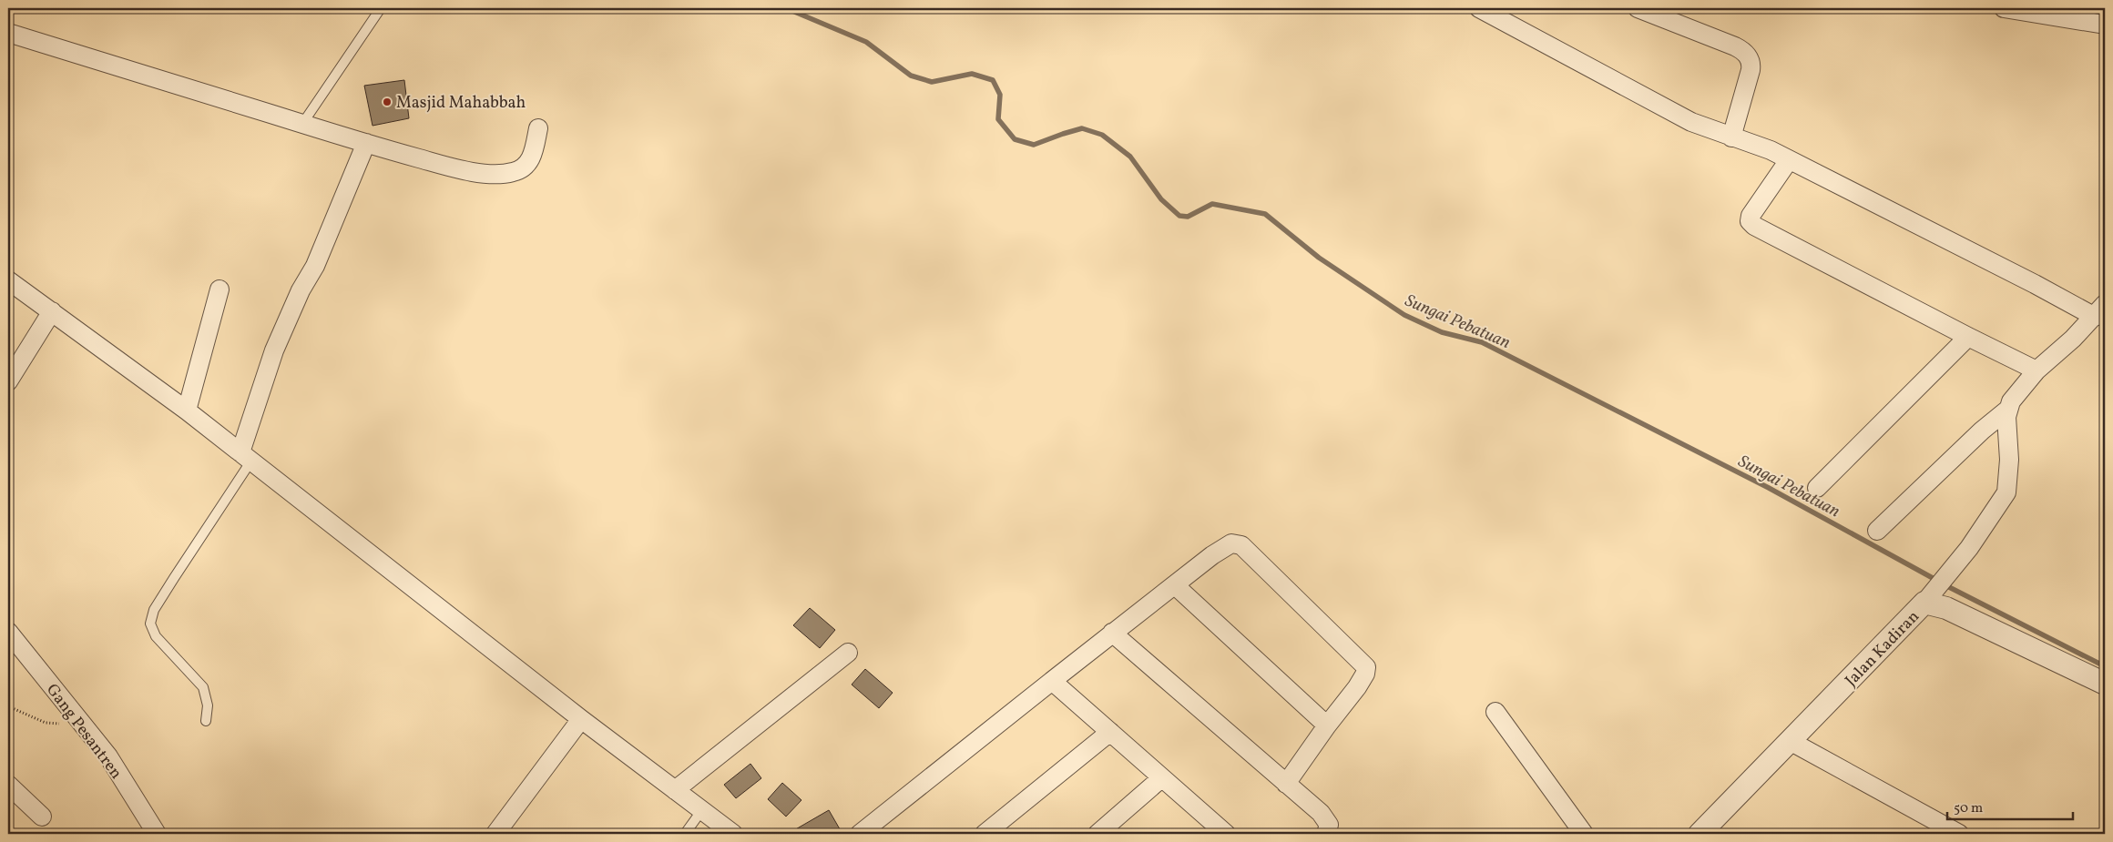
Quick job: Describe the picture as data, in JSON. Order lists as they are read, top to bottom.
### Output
{
  "streets": {
    "street": ["Jalan Kadiran", "Gang Pesantren"]
  },
  "water": ["Sungai Pebatuan"],
  "places": ["Masjid Mahabbah"],
  "scale_bar": "50 m"
}
